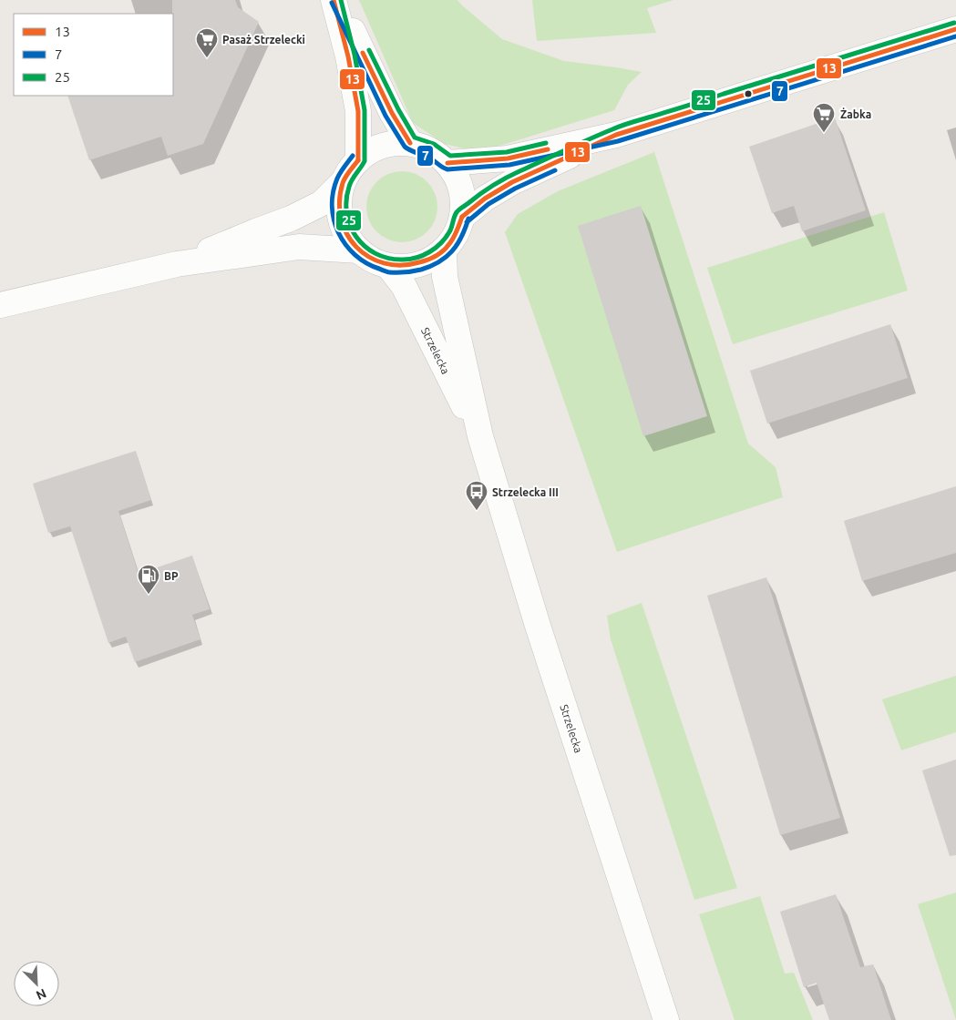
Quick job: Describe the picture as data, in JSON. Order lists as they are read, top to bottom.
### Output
{
  "streets": {
    "street": ["Strzelecka"]
  },
  "places": {
    "supermarket": ["Pasaż Strzelecki", "Żabka"],
    "bus stop": ["Strzelecka III"],
    "fuel station": ["BP"]
  },
  "lines": ["transit line 13", "transit line 25", "transit line 7"],
  "legend": ["13", "7", "25"],
  "north": "bottom right"
}
